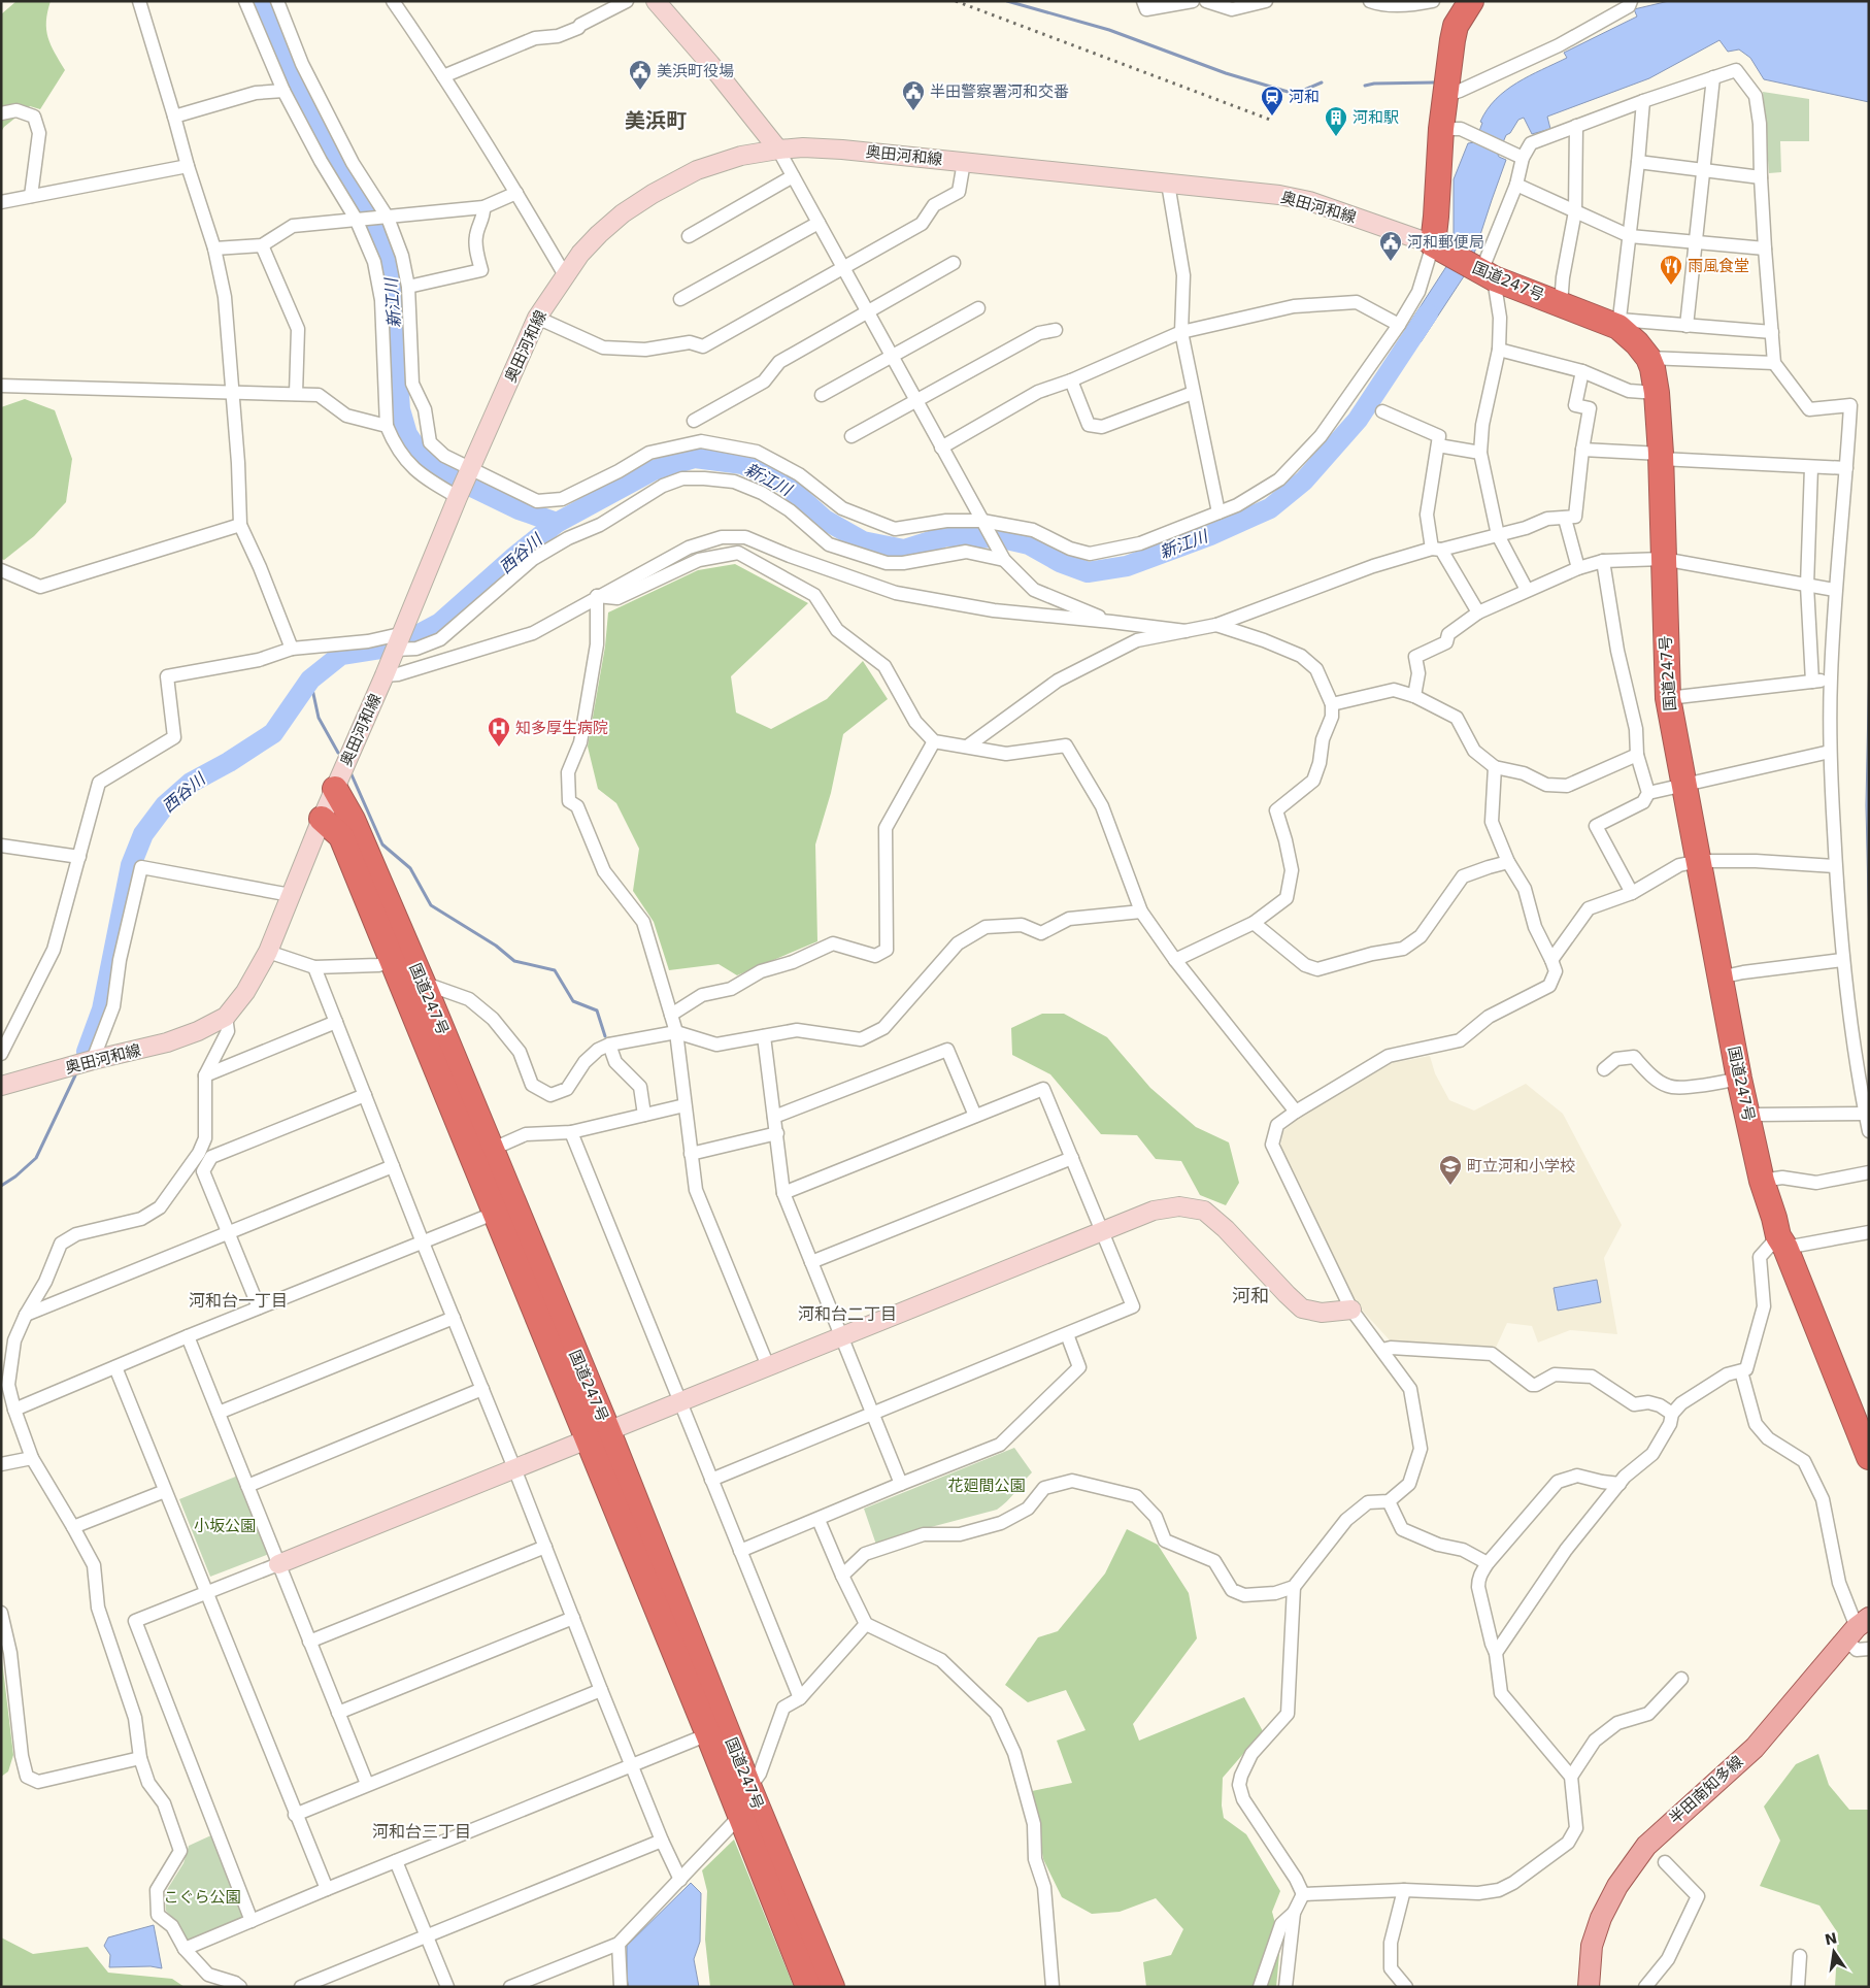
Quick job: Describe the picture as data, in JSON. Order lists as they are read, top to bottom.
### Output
{
  "streets": {
    "highway": ["国道247号"],
    "main road": ["奥田河和線", "半田南知多線"]
  },
  "crossings": [
    ["奥田河和線", "国道247号"]
  ],
  "districts": [
    "美浜町",
    "河和",
    "河和台一丁目",
    "河和台二丁目",
    "河和台三丁目"
  ],
  "water": ["新江川", "西谷川"],
  "parks": ["花廻間公園", "小坂公園", "こぐら公園"],
  "places": {
    "public building": ["美浜町役場", "半田警察署河和交番", "河和郵便局"],
    "station": ["河和"],
    "building": ["河和駅"],
    "restaurant": ["雨風食堂"],
    "hospital": ["知多厚生病院"],
    "school or university": ["町立河和小学校"]
  },
  "north": "top"
}
